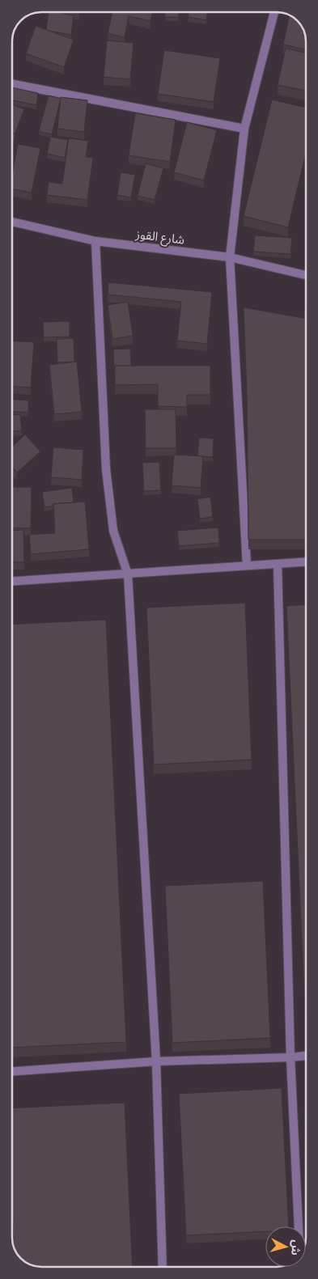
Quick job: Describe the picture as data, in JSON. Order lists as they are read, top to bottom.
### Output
{
  "streets": {
    "street": ["شارع القوز"]
  },
  "north": "right"
}
